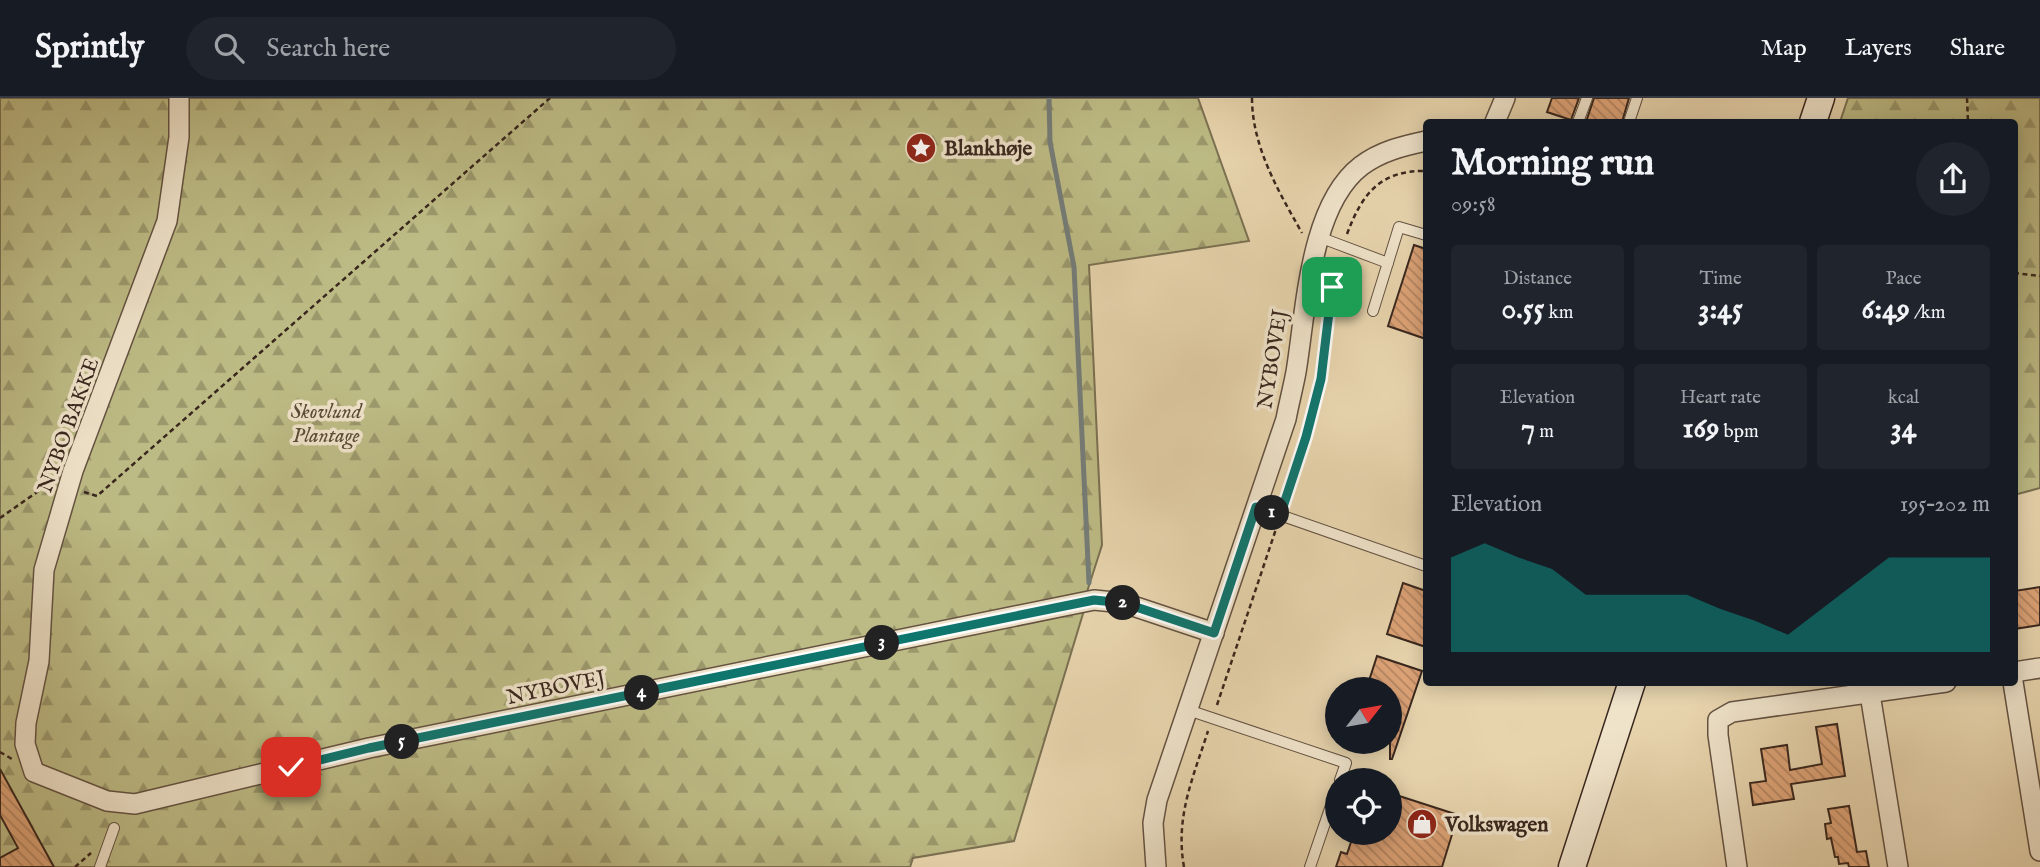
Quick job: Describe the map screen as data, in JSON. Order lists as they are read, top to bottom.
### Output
{
  "streets": {
    "street": ["NYBOVEJ", "NYBO BAKKE"]
  },
  "crossings": [
    ["NYBOVEJ", "NYBO BAKKE"]
  ],
  "parks": ["Skovlund Plantage"],
  "places": {
    "place": ["Blankhøje"],
    "shop": ["Volkswagen"]
  },
  "north": "top right",
  "page": {
    "header": "Sprintly",
    "search": "Search here",
    "nav": ["Map", "Layers", "Share"],
    "heading": ["Morning run", "09:58"],
    "stats": [
      ["Distance", "0.55 km"],
      ["Time", "3:45"],
      ["Pace", "6:49 /km"],
      ["Elevation", "7 m"],
      ["Heart rate", "169 bpm"],
      ["kcal", "34"]
    ],
    "chart": ["Elevation", "195–202 m"],
    "pins": [
      "1",
      "2",
      "3",
      "4",
      "5"
    ]
  }
}
